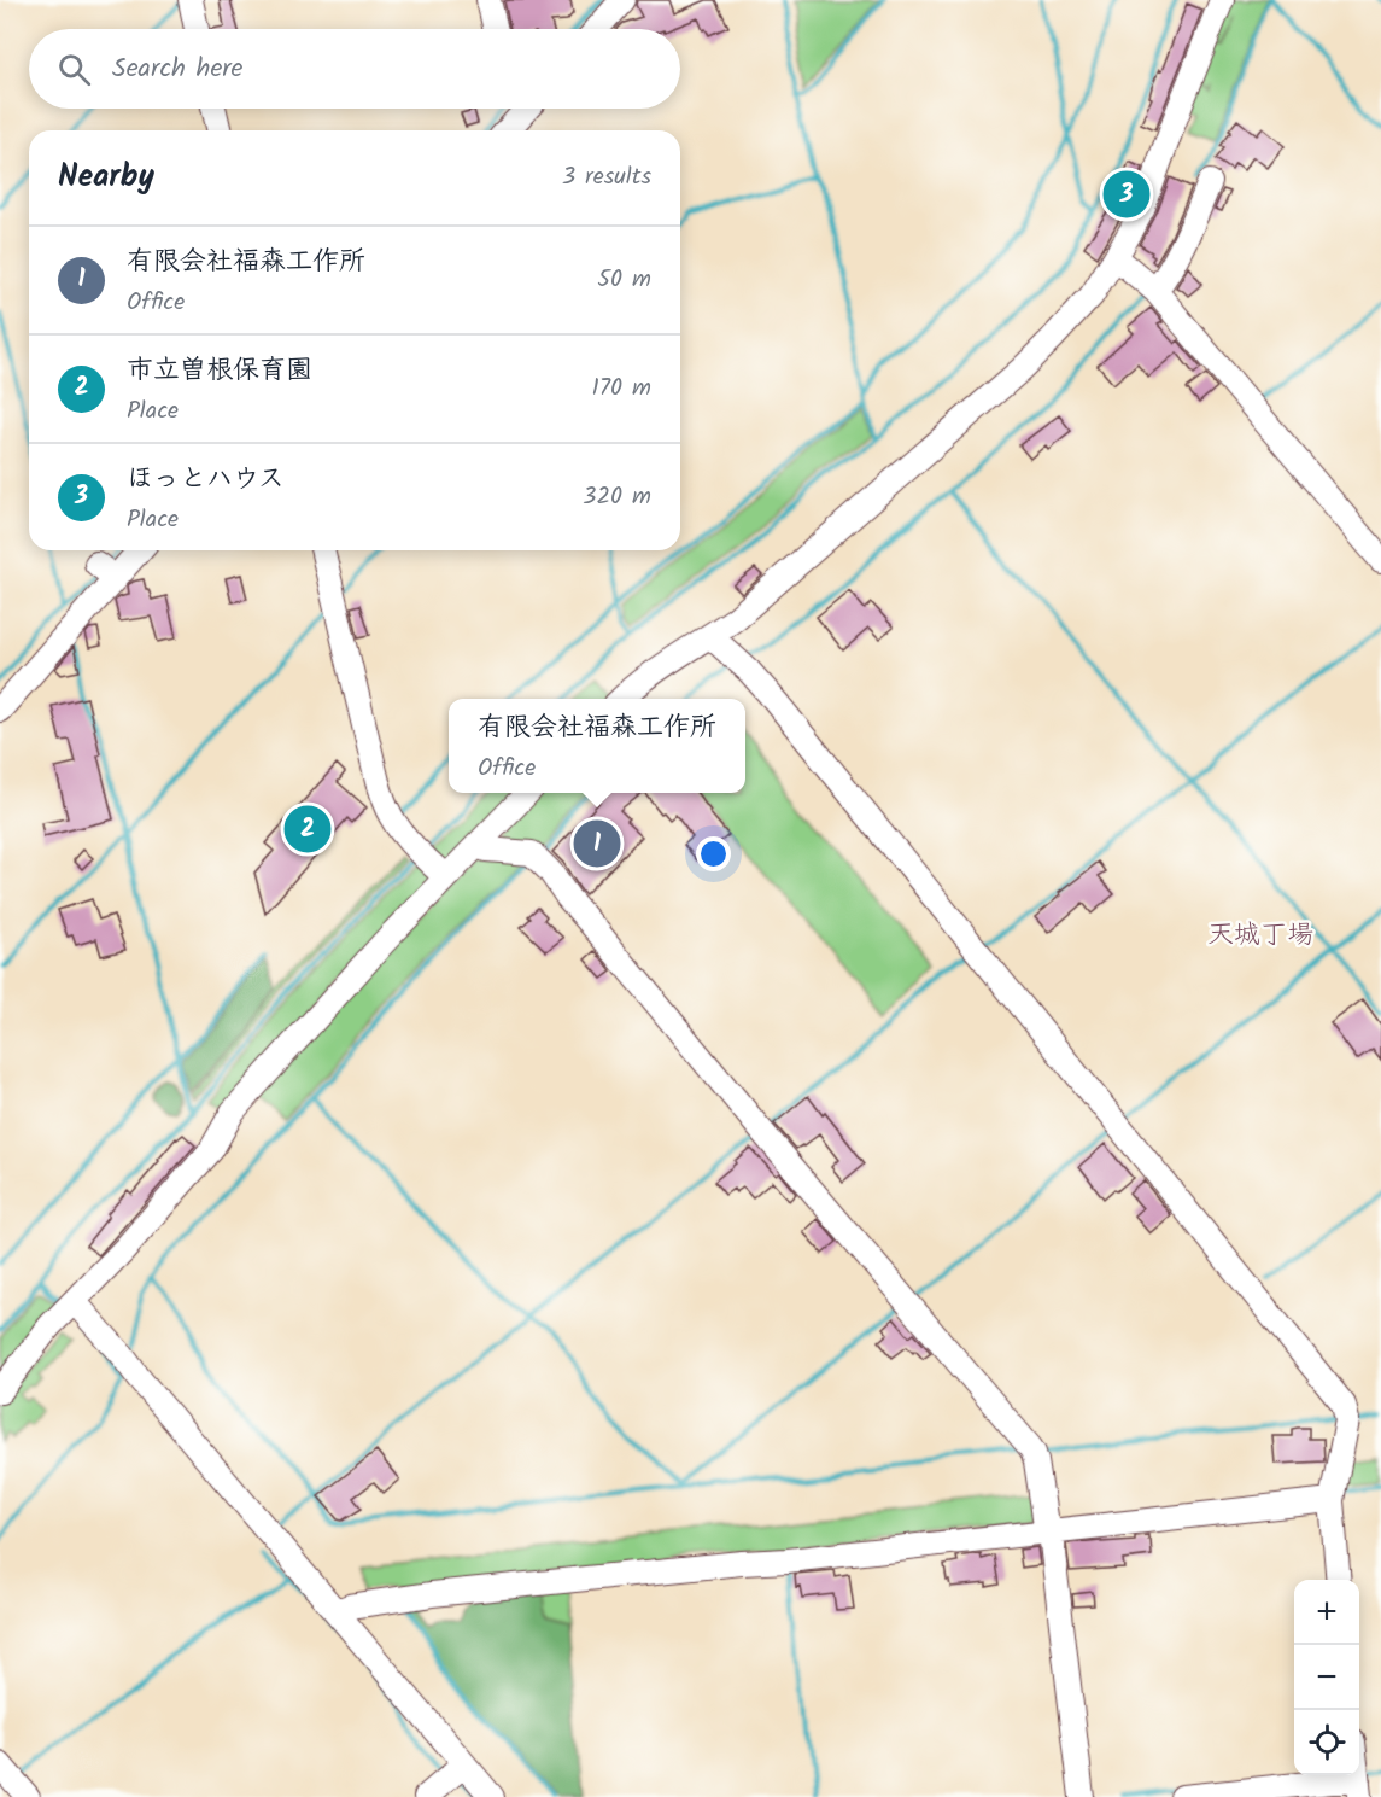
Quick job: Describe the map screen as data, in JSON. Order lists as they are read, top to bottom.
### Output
{
  "districts": ["天城丁場"],
  "page": {
    "search": "Search here",
    "heading": ["Nearby", "3 results"],
    "pins": ["3", "2", "1"],
    "list": [
      {
        "mark": "1",
        "name": "有限会社福森工作所",
        "note": "Office",
        "value": "50 m"
      },
      {
        "mark": "2",
        "name": "市立曽根保育園",
        "note": "Place",
        "value": "170 m"
      },
      {
        "mark": "3",
        "name": "ほっとハウス",
        "note": "Place",
        "value": "320 m"
      }
    ],
    "popup": ["有限会社福森工作所", "Office"],
    "map_buttons": ["+", "−"]
  }
}
